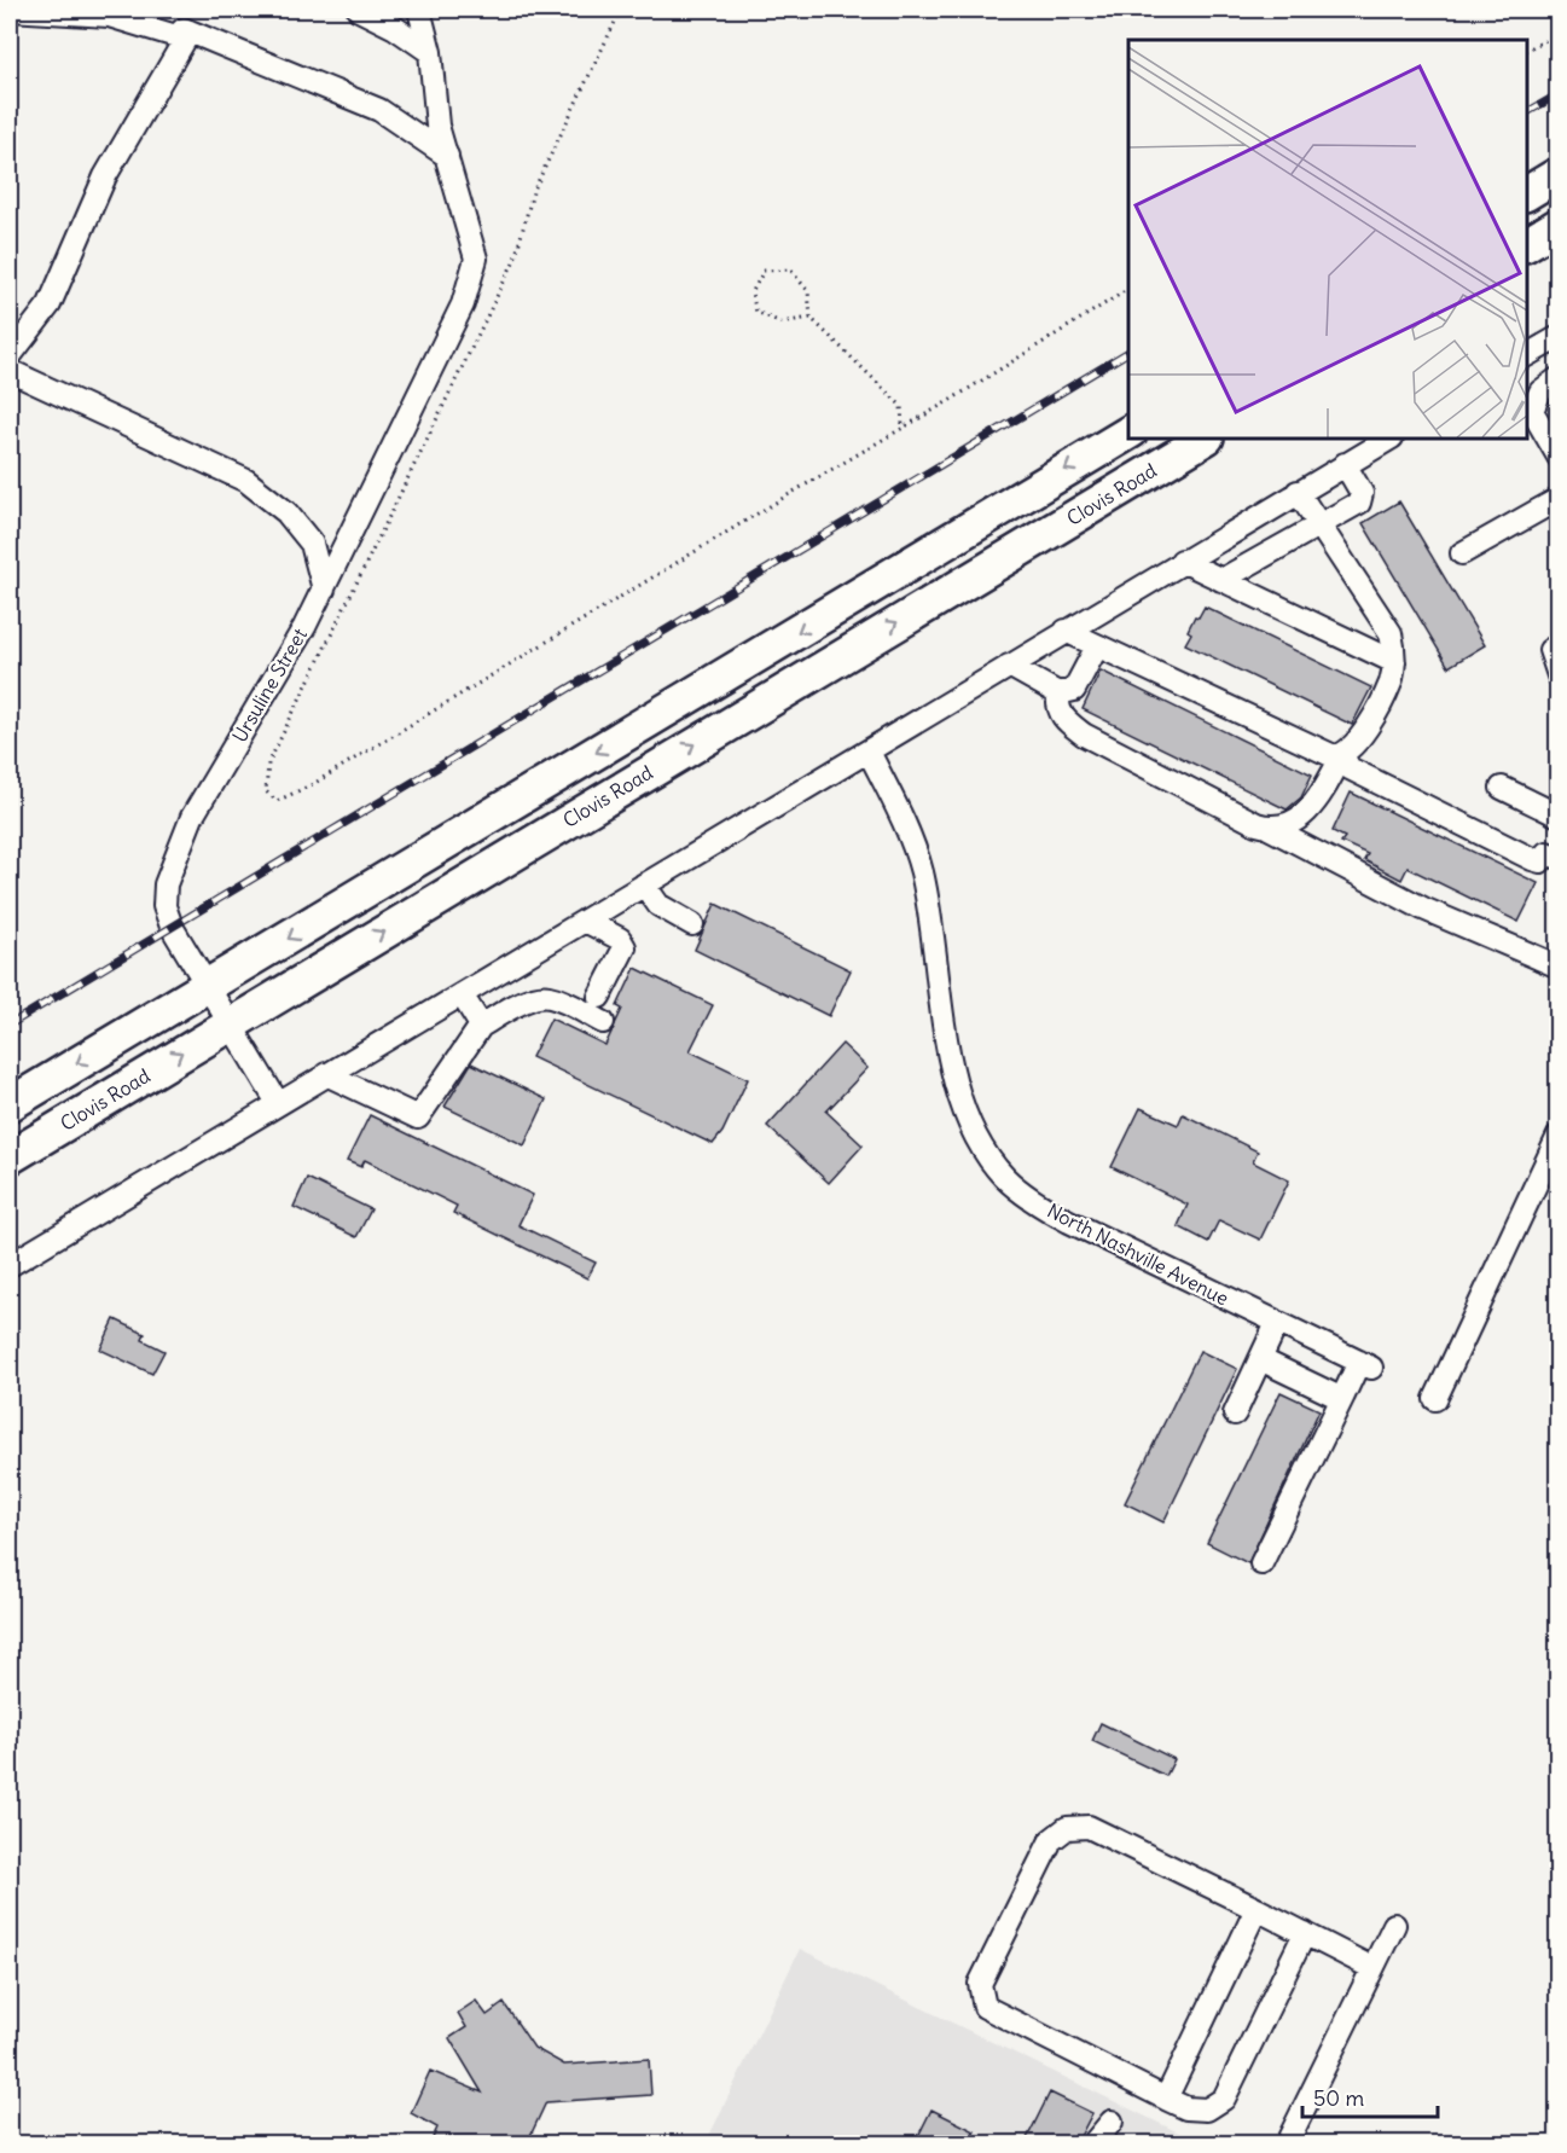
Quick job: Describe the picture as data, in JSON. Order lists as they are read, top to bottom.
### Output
{
  "streets": {
    "highway": ["Clovis Road"],
    "street": ["Ursuline Street", "North Nashville Avenue"]
  },
  "crossings": [
    ["Clovis Road", "Ursuline Street"]
  ],
  "scale_bar": "50 m"
}
